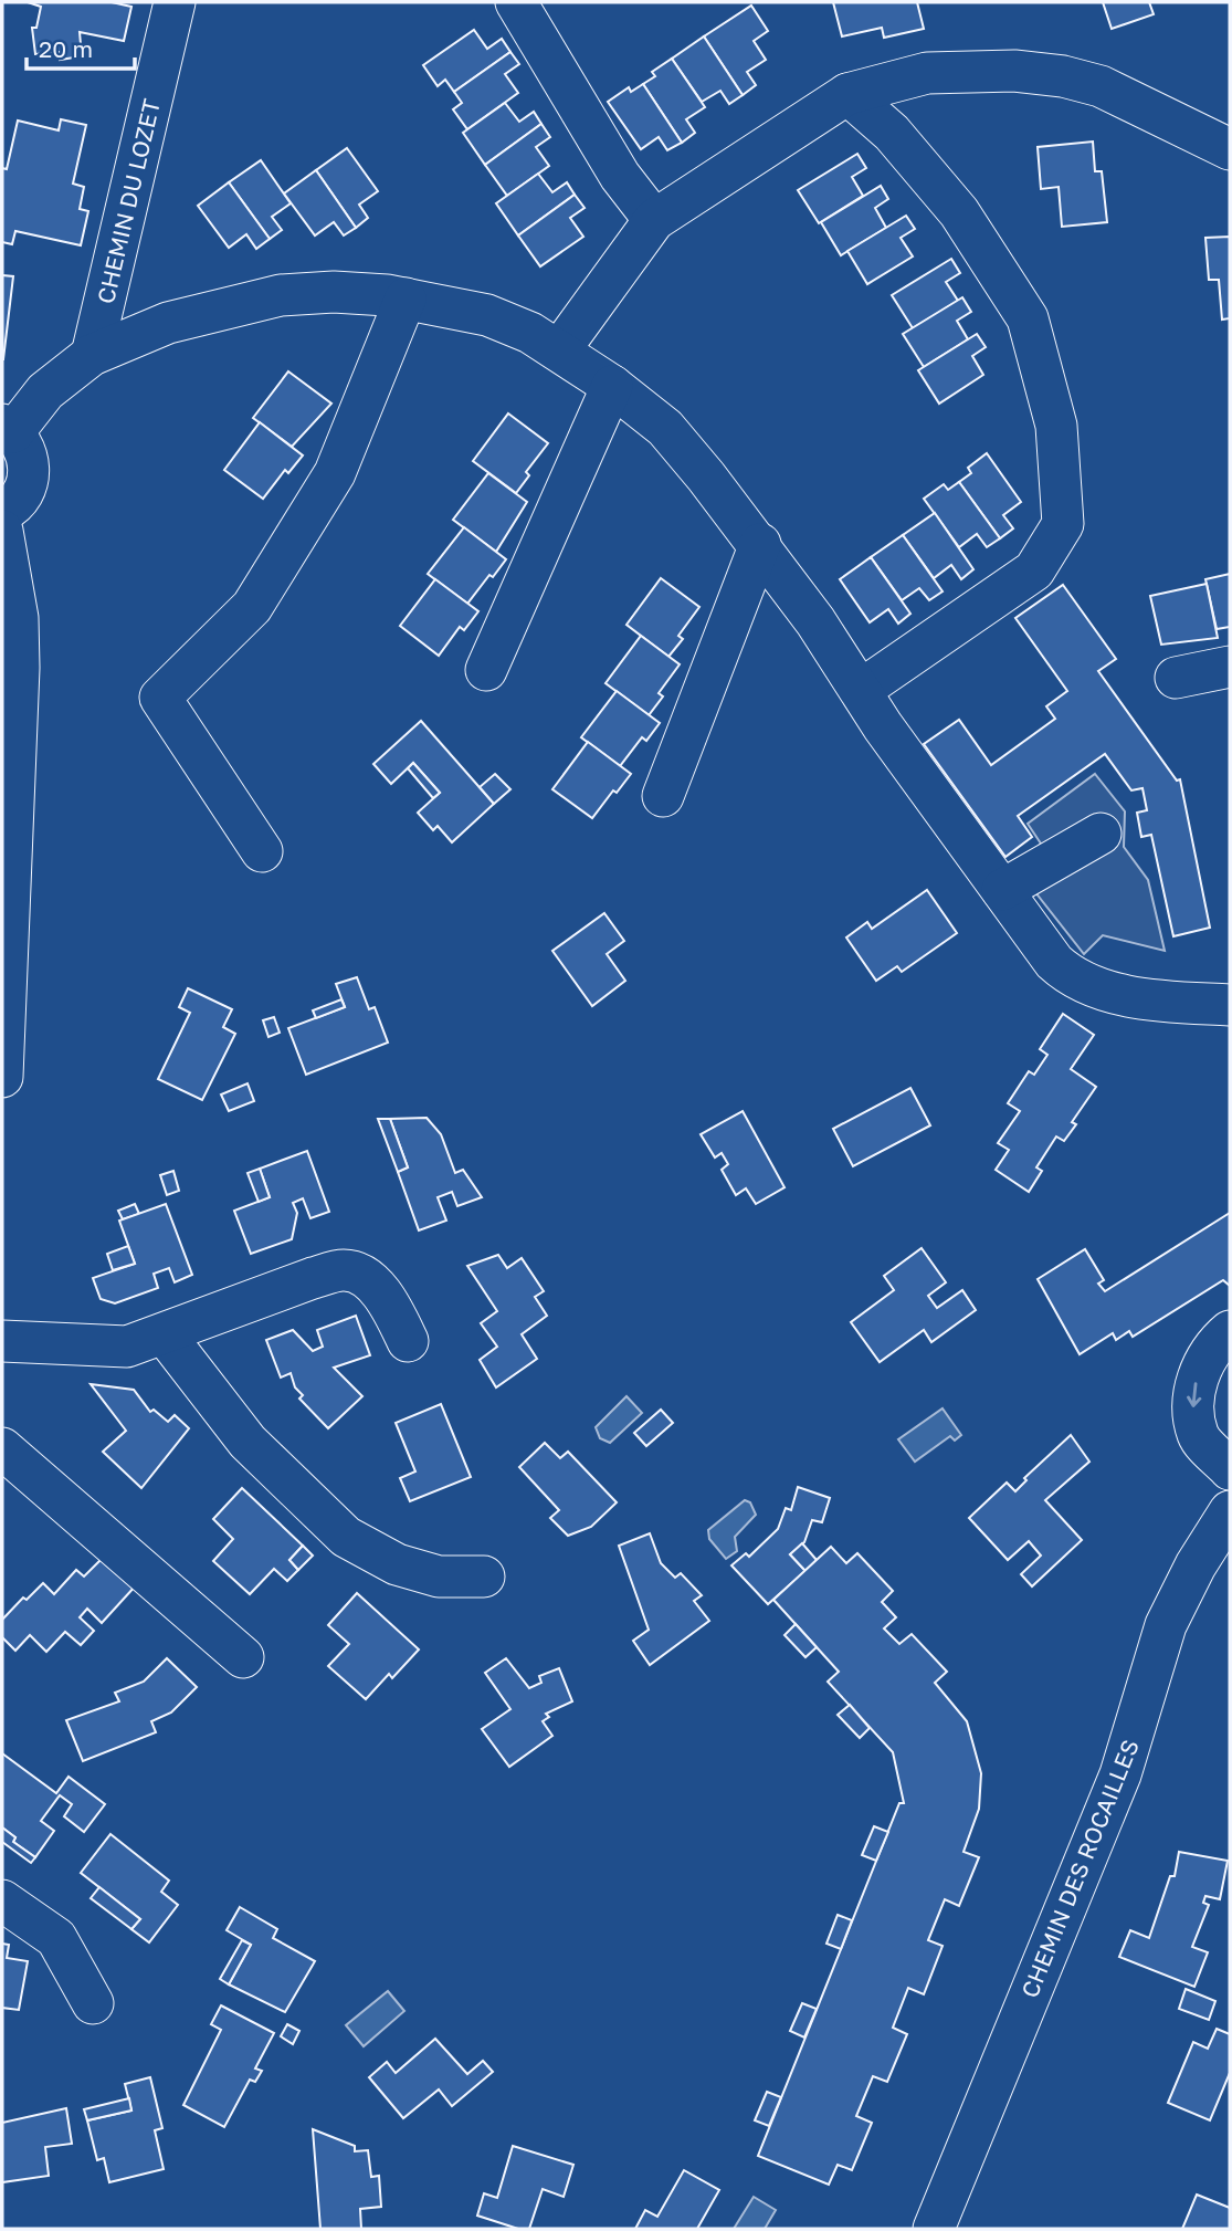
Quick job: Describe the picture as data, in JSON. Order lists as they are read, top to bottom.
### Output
{
  "streets": {
    "street": ["CHEMIN DU LOZET", "CHEMIN DES ROCAILLES"]
  },
  "scale_bar": "20 m"
}
